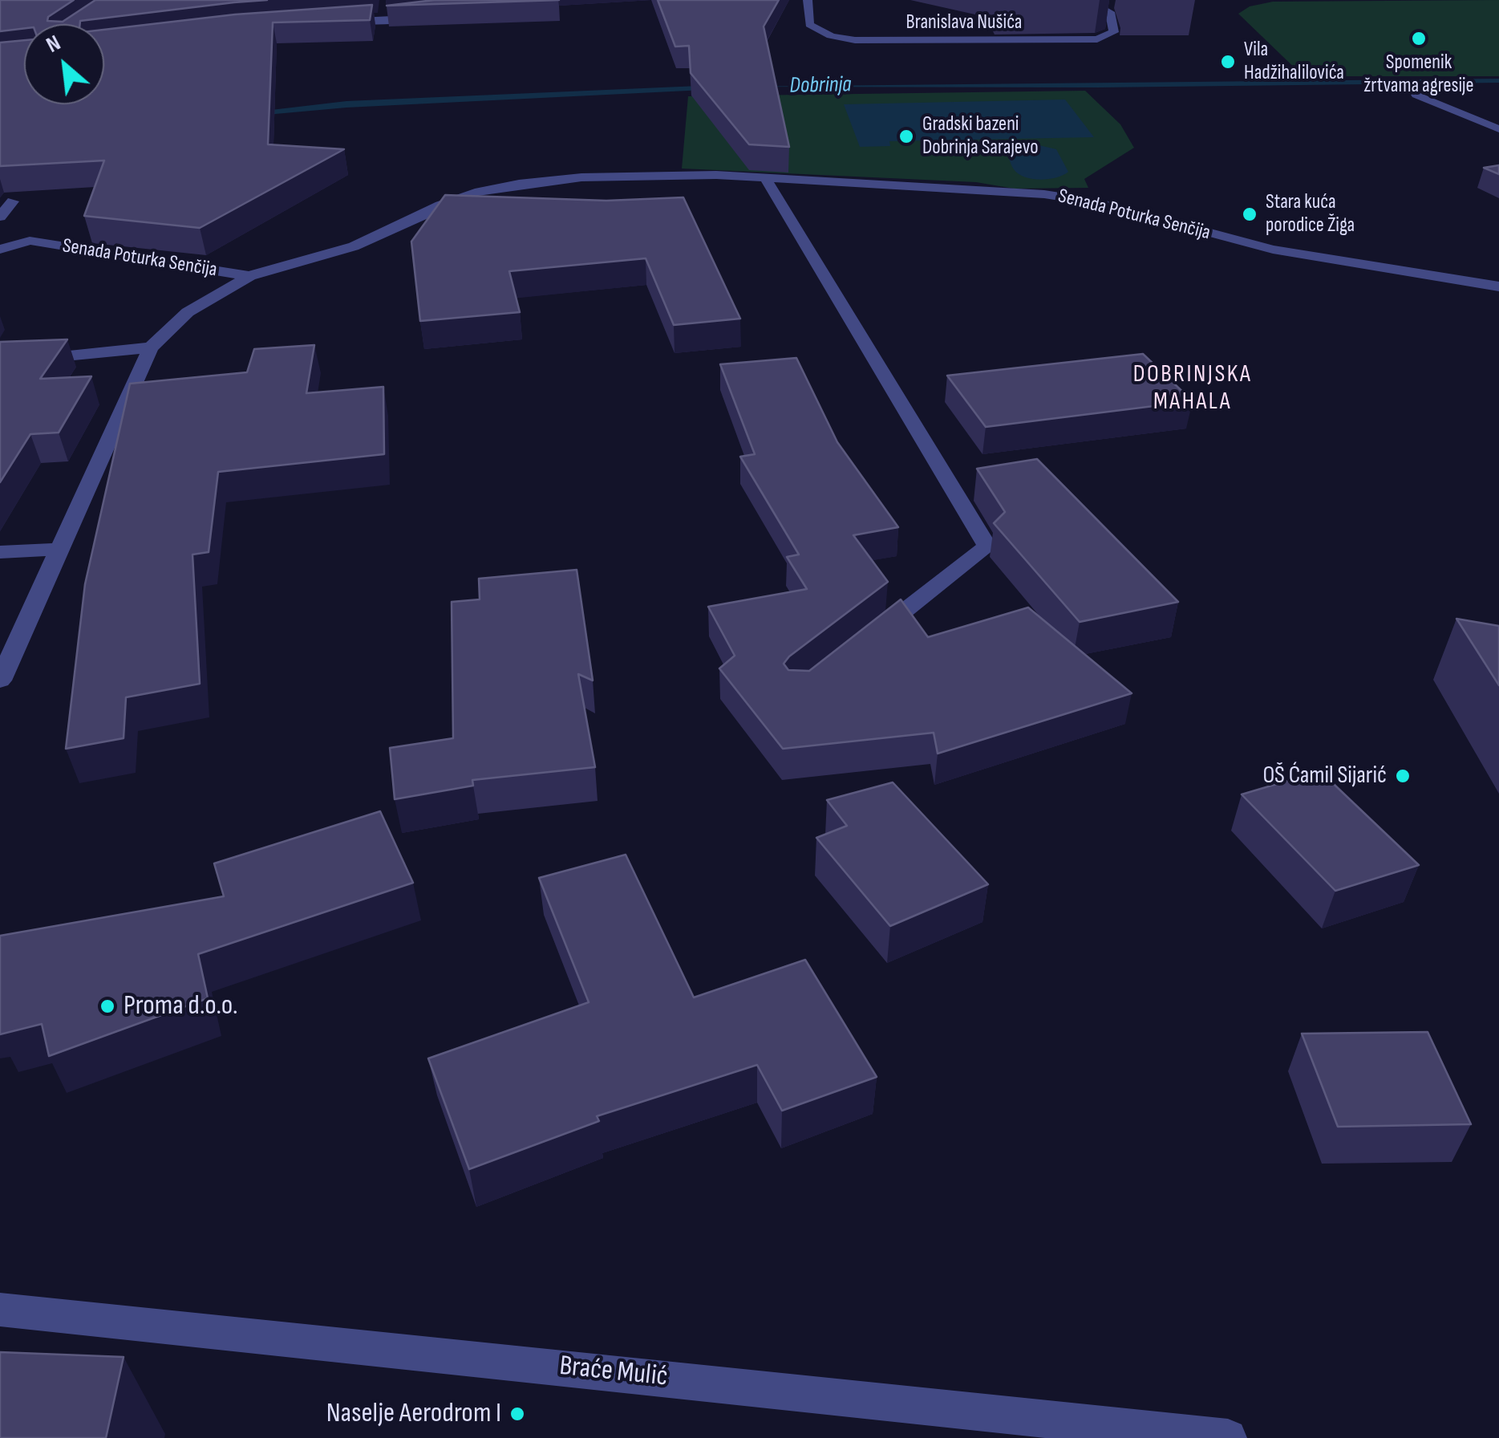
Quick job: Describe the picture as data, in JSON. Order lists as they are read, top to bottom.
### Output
{
  "streets": {
    "street": ["Branislava Nušića", "Senada Poturka Senčija", "Braće Mulić"]
  },
  "districts": ["DOBRINJSKA MAHALA"],
  "water": ["Dobrinja"],
  "places": [
    "Spomenik žrtvama agresije",
    "Vila Hadžihalilovića",
    "Gradski bazeni Dobrinja Sarajevo",
    "Stara kuća porodice Žiga",
    "OŠ Ćamil Sijarić",
    "Proma d.o.o.",
    "Naselje Aerodrom I"
  ],
  "north": "top left"
}
